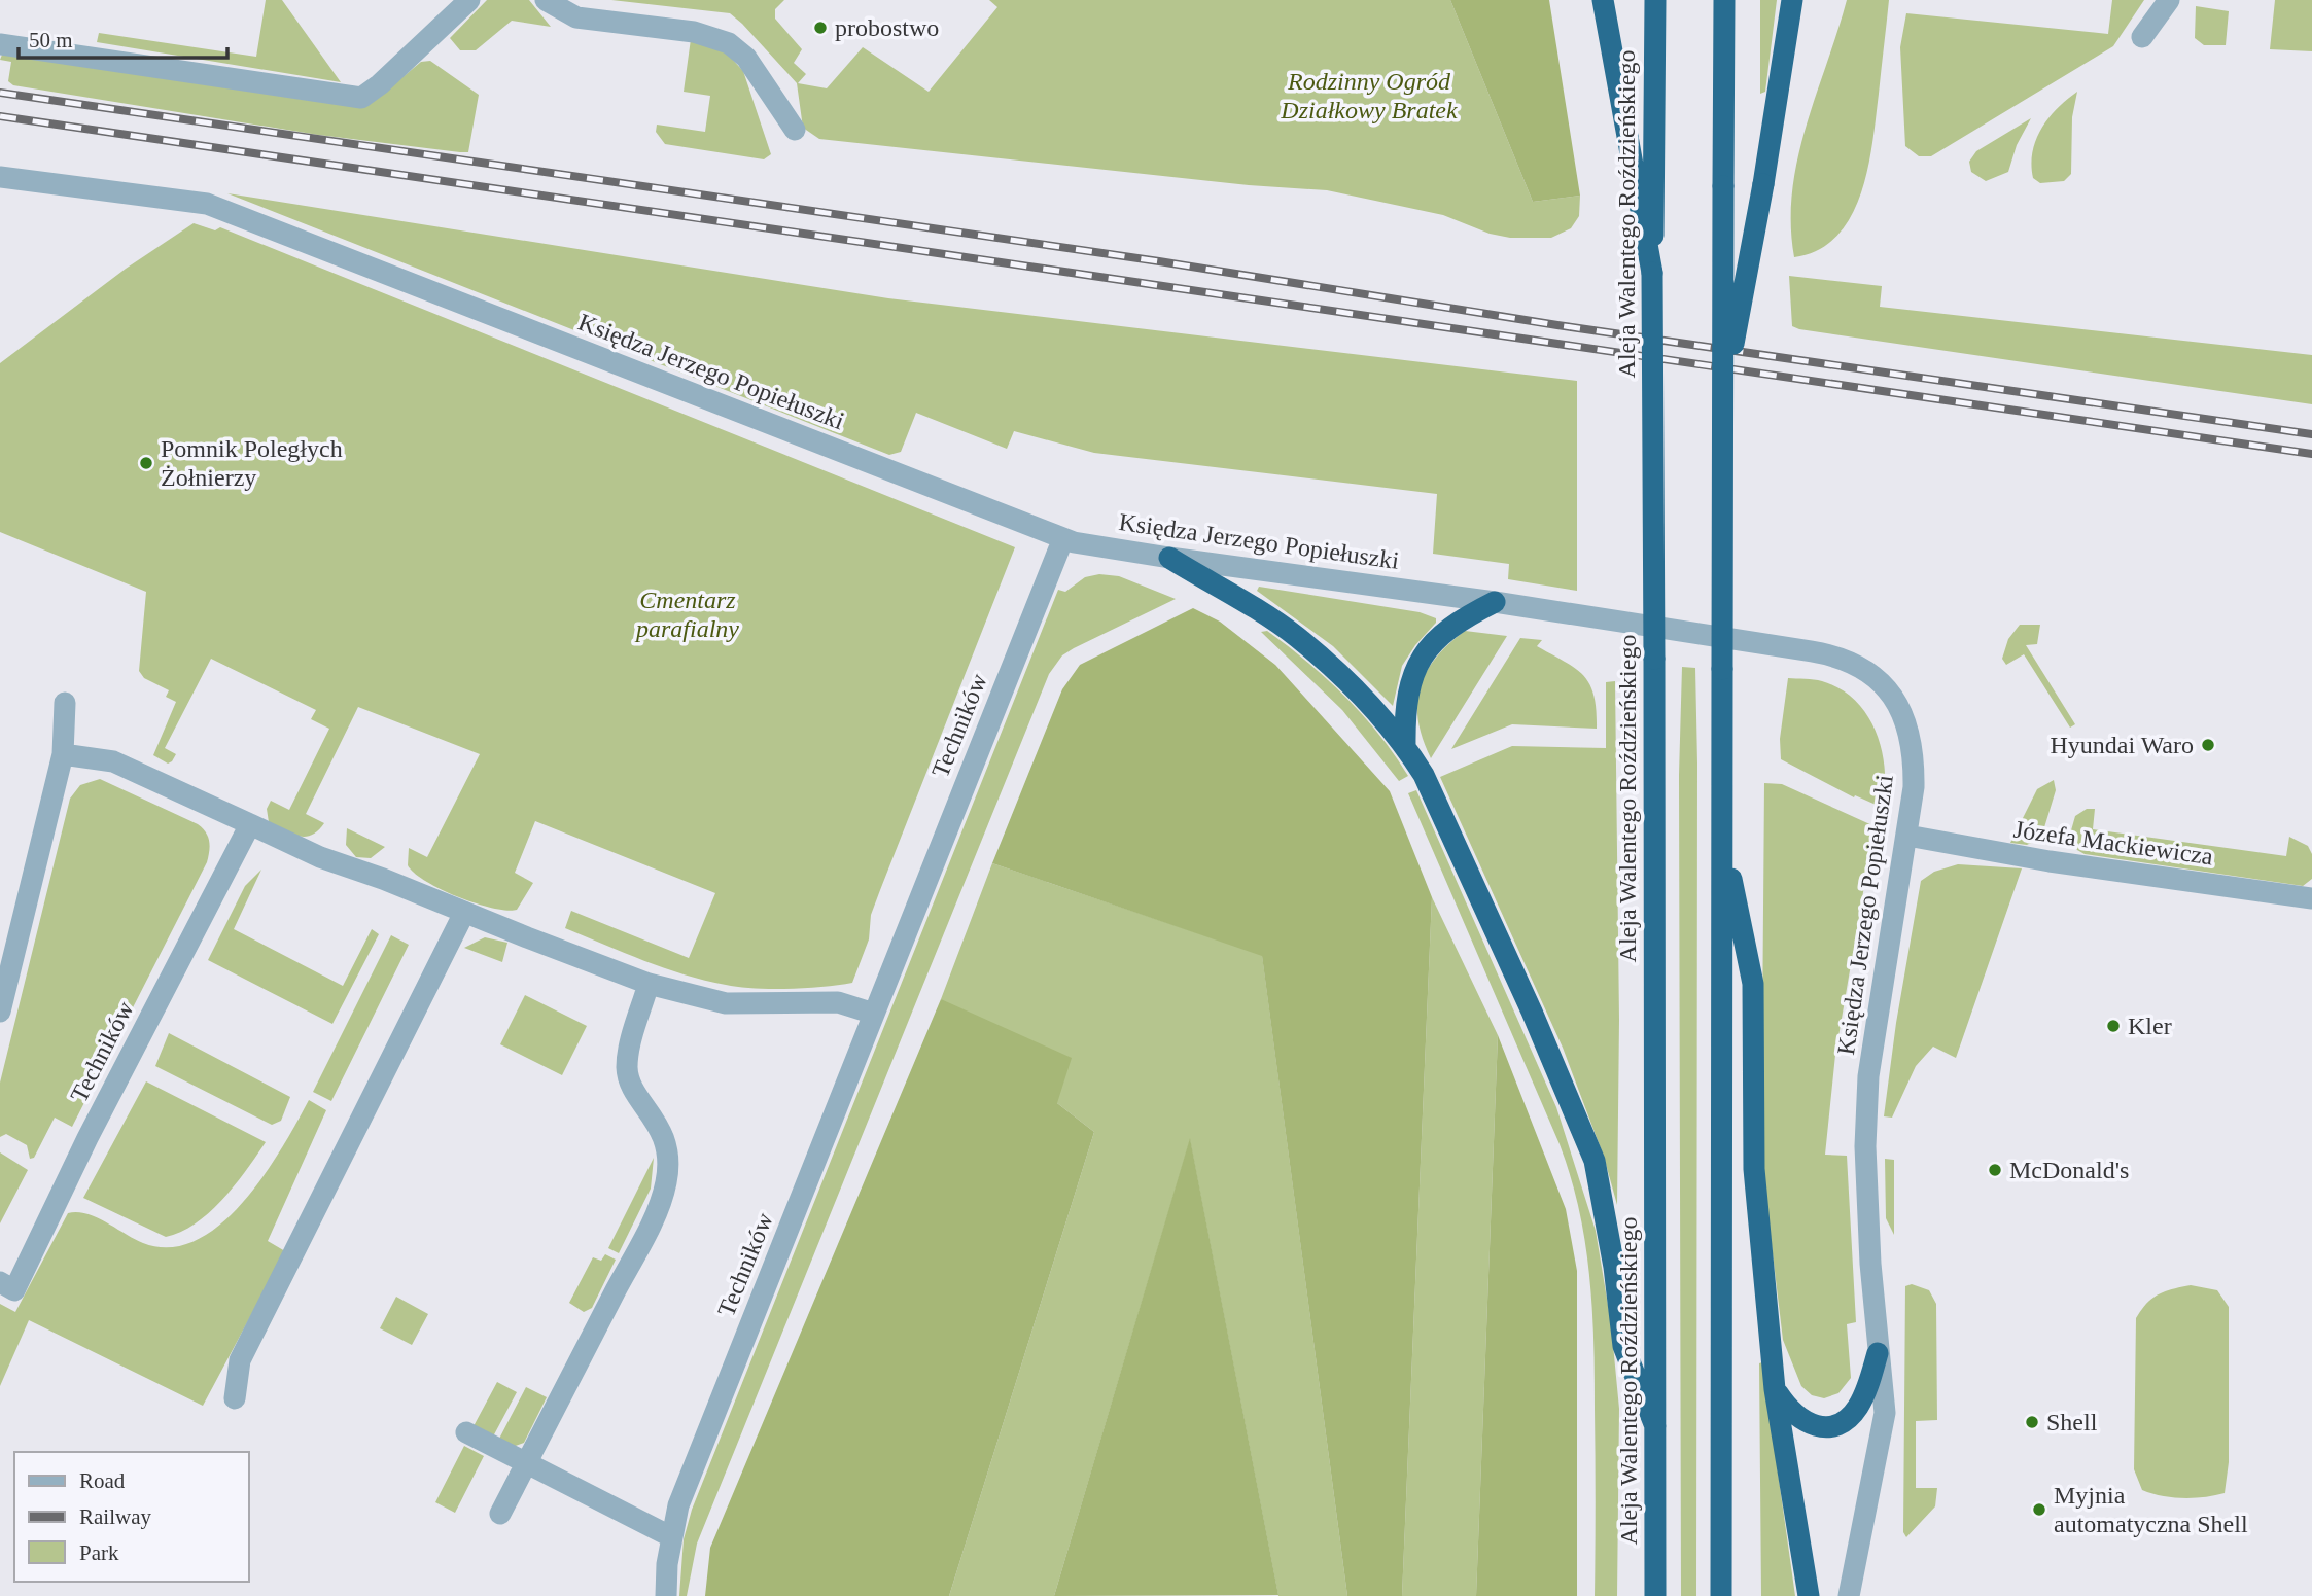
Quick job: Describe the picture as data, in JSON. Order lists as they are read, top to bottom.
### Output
{
  "streets": {
    "highway": ["Aleja Walentego Roździeńskiego"],
    "street": ["Księdza Jerzego Popiełuszki", "Techników", "Józefa Mackiewicza"]
  },
  "crossings": [
    ["Księdza Jerzego Popiełuszki", "Techników"],
    ["Księdza Jerzego Popiełuszki", "Józefa Mackiewicza"]
  ],
  "parks": ["Rodzinny Ogród Działkowy Bratek", "Cmentarz parafialny"],
  "places": [
    "probostwo",
    "Pomnik Poległych Żołnierzy",
    "Hyundai Waro",
    "Kler",
    "McDonald's",
    "Shell",
    "Myjnia automatyczna Shell"
  ],
  "legend": ["Road", "Railway", "Park"],
  "scale_bar": "50 m"
}
